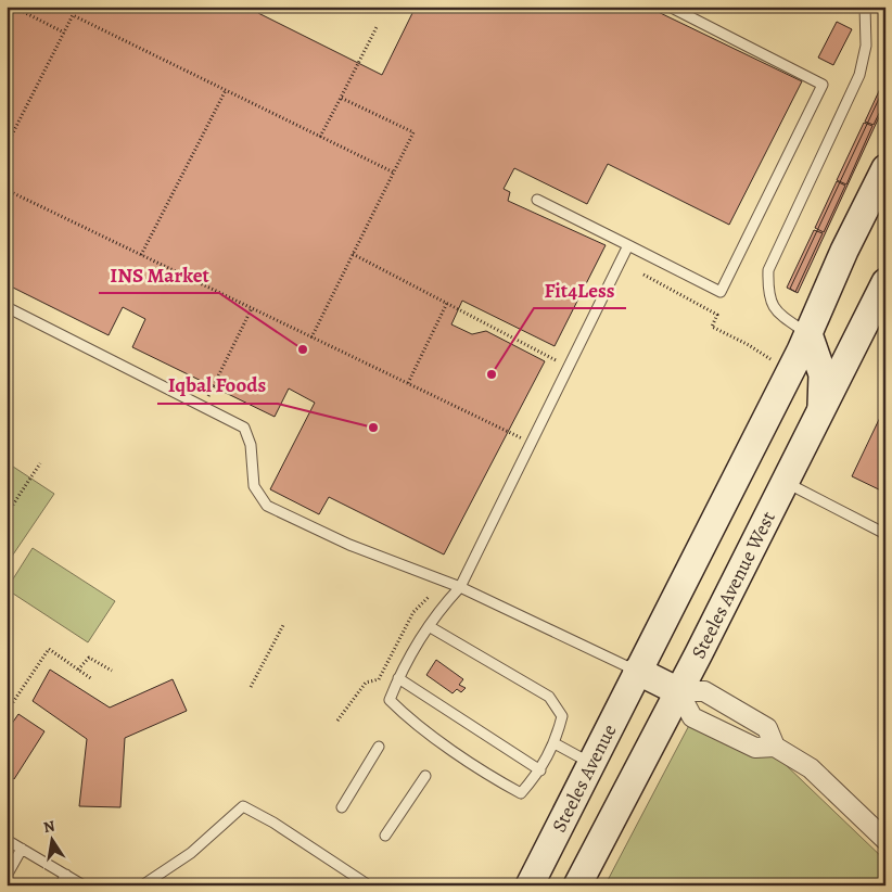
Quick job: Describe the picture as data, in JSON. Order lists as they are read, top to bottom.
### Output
{
  "streets": {
    "main road": ["Steeles Avenue West", "Steeles Avenue"]
  },
  "places": ["INS Market", "Fit4Less", "Iqbal Foods"],
  "north": "top"
}
